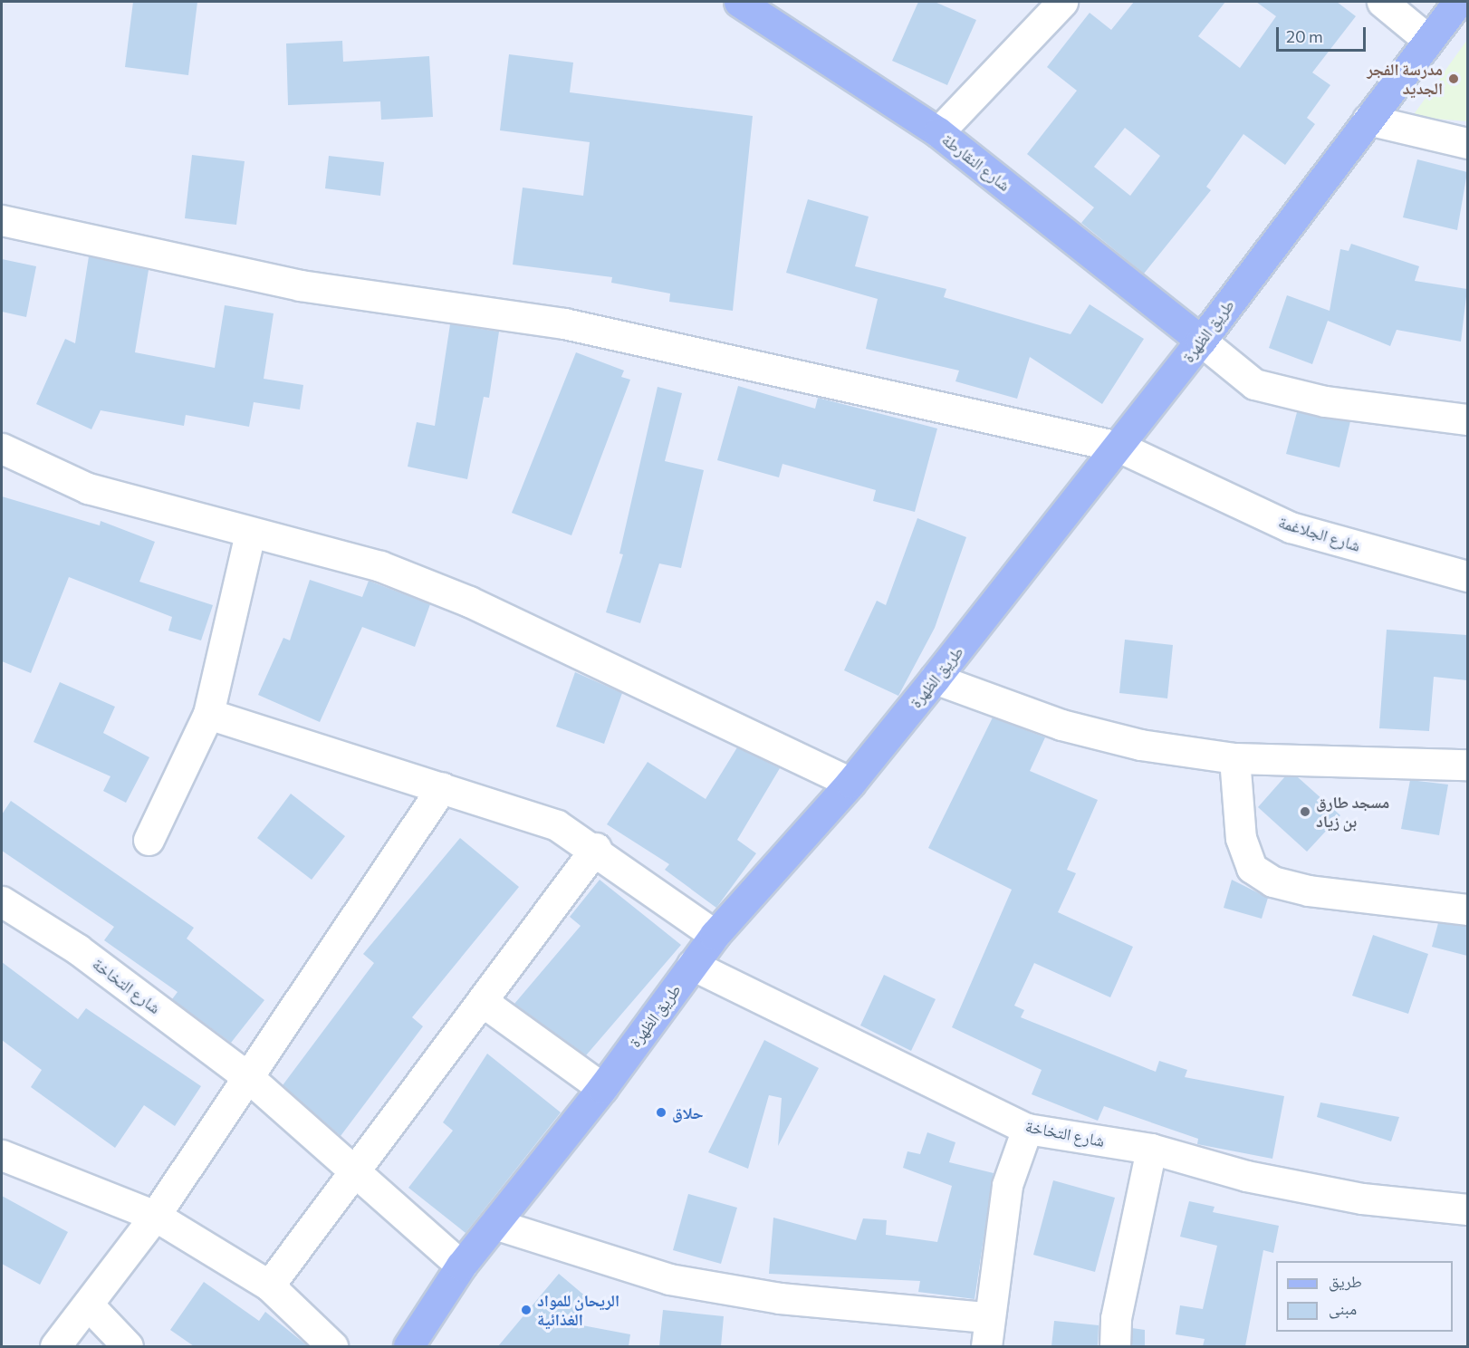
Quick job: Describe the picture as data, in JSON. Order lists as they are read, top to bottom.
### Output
{
  "streets": {
    "main road": ["شارع النقارطة", "طريق الظهرة"],
    "street": ["شارع الجلاغمة", "شارع التخاخة"]
  },
  "crossings": [
    ["شارع النقارطة", "طريق الظهرة"],
    ["طريق الظهرة", "شارع الجلاغمة"],
    ["طريق الظهرة", "شارع التخاخة"]
  ],
  "places": [
    "مدرسة الفجر الجديد",
    "مسجد طارق بن زياد",
    "حلاق",
    "الريحان للمواد الغذائية"
  ],
  "legend": ["طريق", "مبنى"],
  "scale_bar": "20 m"
}
